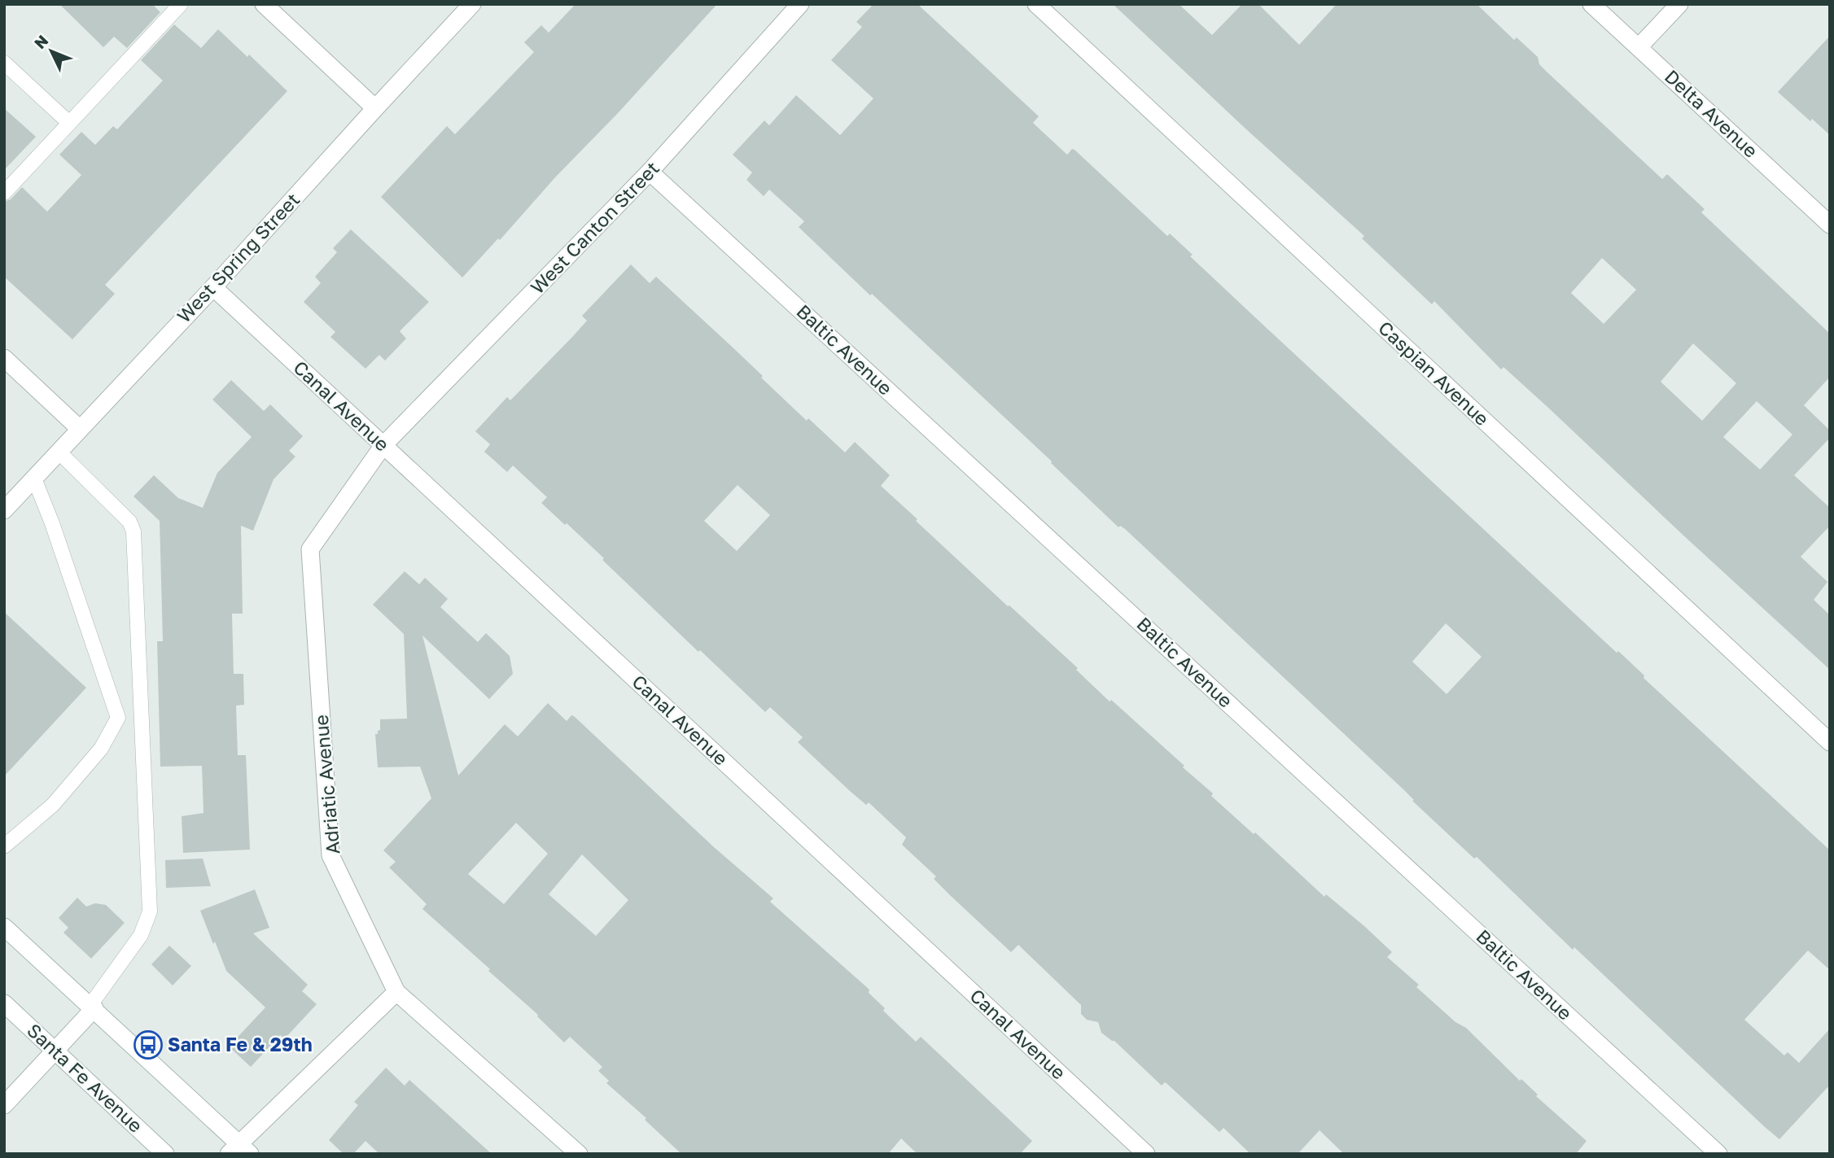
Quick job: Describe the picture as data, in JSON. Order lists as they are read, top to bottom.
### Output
{
  "streets": {
    "street": [
      "Delta Avenue",
      "West Canton Street",
      "West Spring Street",
      "Baltic Avenue",
      "Caspian Avenue",
      "Canal Avenue",
      "Adriatic Avenue",
      "Santa Fe Avenue"
    ]
  },
  "crossings": [
    ["West Canton Street", "Baltic Avenue"],
    ["West Canton Street", "Canal Avenue"],
    ["West Canton Street", "Adriatic Avenue"],
    ["West Spring Street", "Canal Avenue"],
    ["Canal Avenue", "Adriatic Avenue"]
  ],
  "places": {
    "bus stop": ["Santa Fe & 29th"]
  },
  "north": "top left"
}
